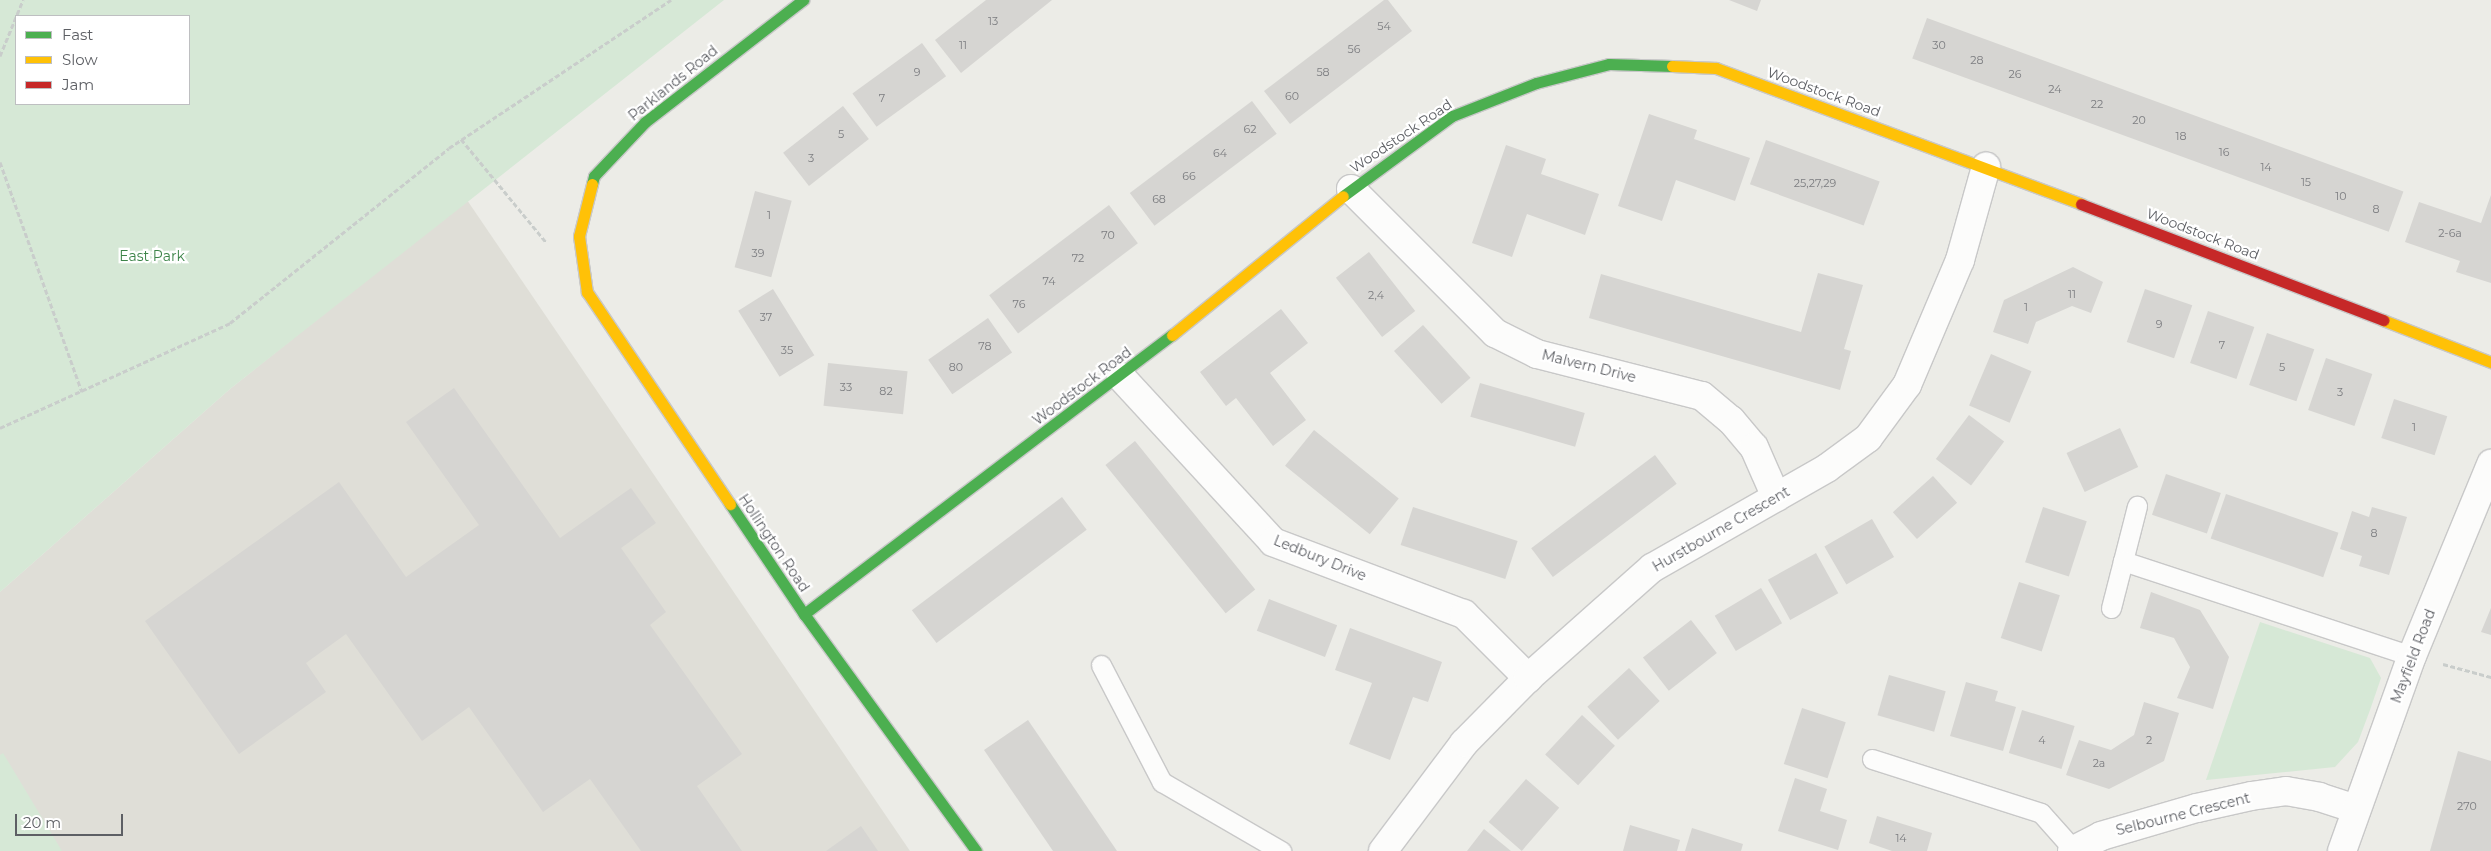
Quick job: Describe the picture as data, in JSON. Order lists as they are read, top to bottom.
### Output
{
  "streets": {
    "street": [
      "Parklands Road",
      "Woodstock Road",
      "Malvern Drive",
      "Hurstbourne Crescent",
      "Hollington Road",
      "Ledbury Drive",
      "Mayfield Road",
      "Selbourne Crescent"
    ]
  },
  "crossings": [
    ["Parklands Road", "Hollington Road"],
    ["Woodstock Road", "Malvern Drive"],
    ["Woodstock Road", "Hurstbourne Crescent"],
    ["Woodstock Road", "Hollington Road"],
    ["Woodstock Road", "Ledbury Drive"],
    ["Malvern Drive", "Hurstbourne Crescent"],
    ["Hurstbourne Crescent", "Ledbury Drive"],
    ["Mayfield Road", "Selbourne Crescent"]
  ],
  "parks": ["East Park"],
  "house_numbers": [
    "13",
    "54",
    "11",
    "30",
    "56",
    "28",
    "9",
    "58",
    "26",
    "24",
    "60",
    "7",
    "22",
    "20",
    "62",
    "5",
    "18",
    "16",
    "64",
    "3",
    "14",
    "66",
    "15",
    "25,27,29",
    "10",
    "68",
    "8",
    "1",
    "2-6a",
    "70",
    "39",
    "72",
    "74",
    "11",
    "2,4",
    "76",
    "1",
    "37",
    "9",
    "7",
    "78",
    "35",
    "80",
    "5",
    "33",
    "82",
    "3",
    "1",
    "8",
    "4",
    "2",
    "2a",
    "270",
    "14"
  ],
  "legend": ["Fast", "Slow", "Jam"],
  "scale_bar": "20 m"
}
